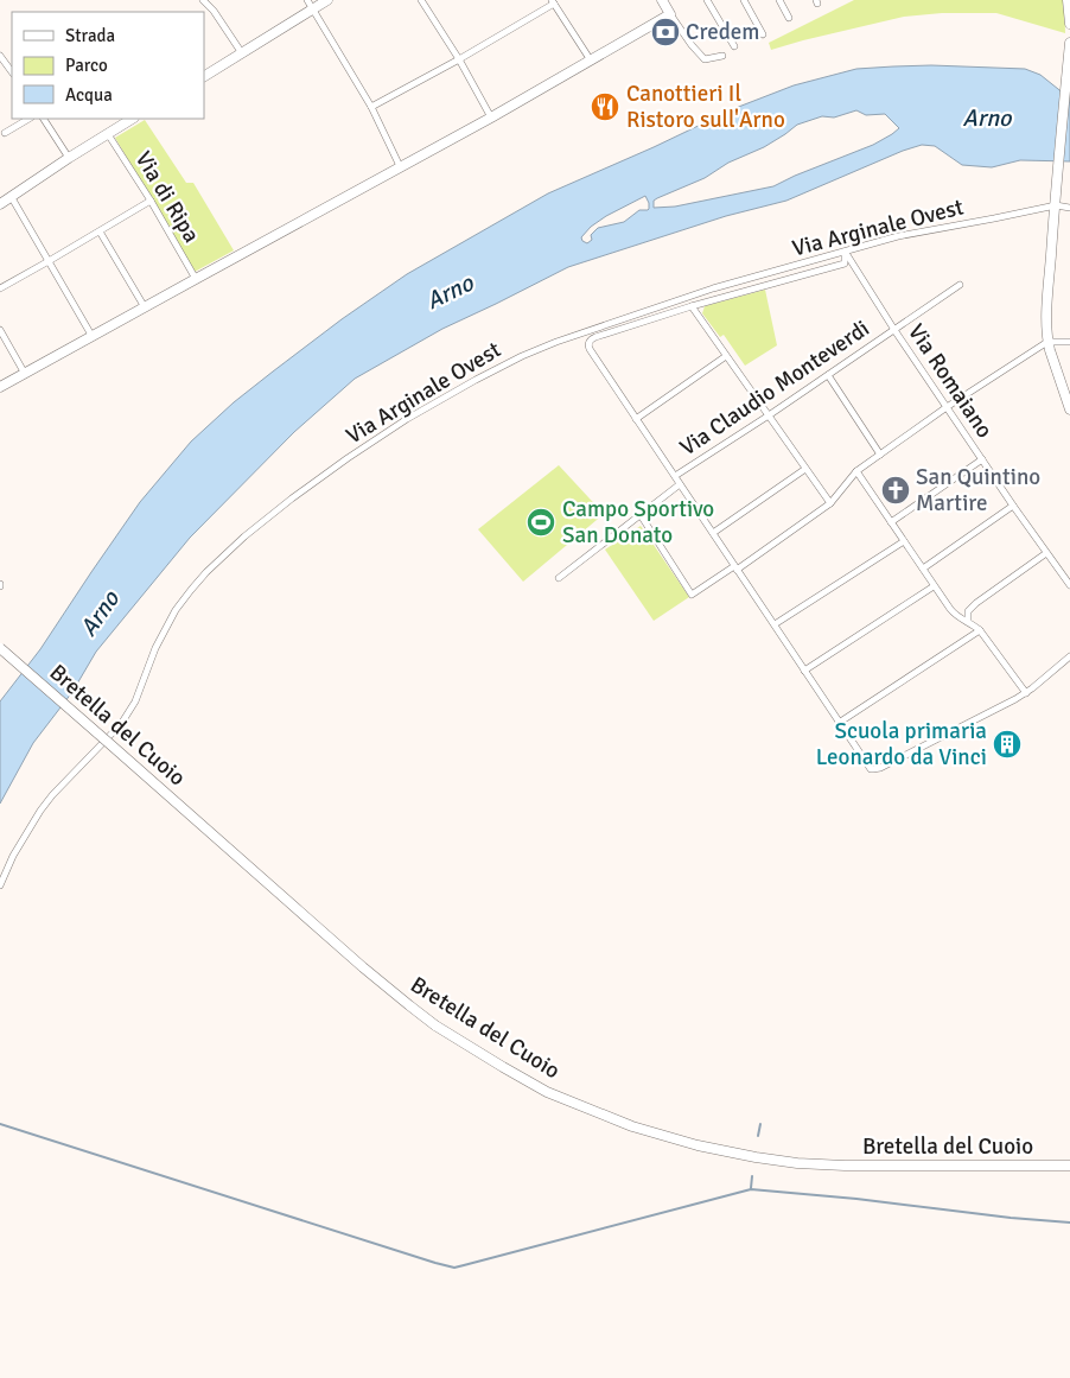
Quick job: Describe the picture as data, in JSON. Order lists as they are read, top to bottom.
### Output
{
  "streets": {
    "main road": ["Bretella del Cuoio"],
    "street": [
      "Via di Ripa",
      "Via Arginale Ovest",
      "Via Romaiano",
      "Via Claudio Monteverdi"
    ]
  },
  "crossings": [
    ["Via Arginale Ovest", "Via Romaiano"],
    ["Via Romaiano", "Via Claudio Monteverdi"]
  ],
  "water": ["Arno"],
  "places": {
    "bank": ["Credem"],
    "restaurant": ["Canottieri Il Ristoro sull'Arno"],
    "church": ["San Quintino Martire"],
    "sports": ["Campo Sportivo San Donato"],
    "building": ["Scuola primaria Leonardo da Vinci"]
  },
  "legend": ["Strada", "Parco", "Acqua"]
}
